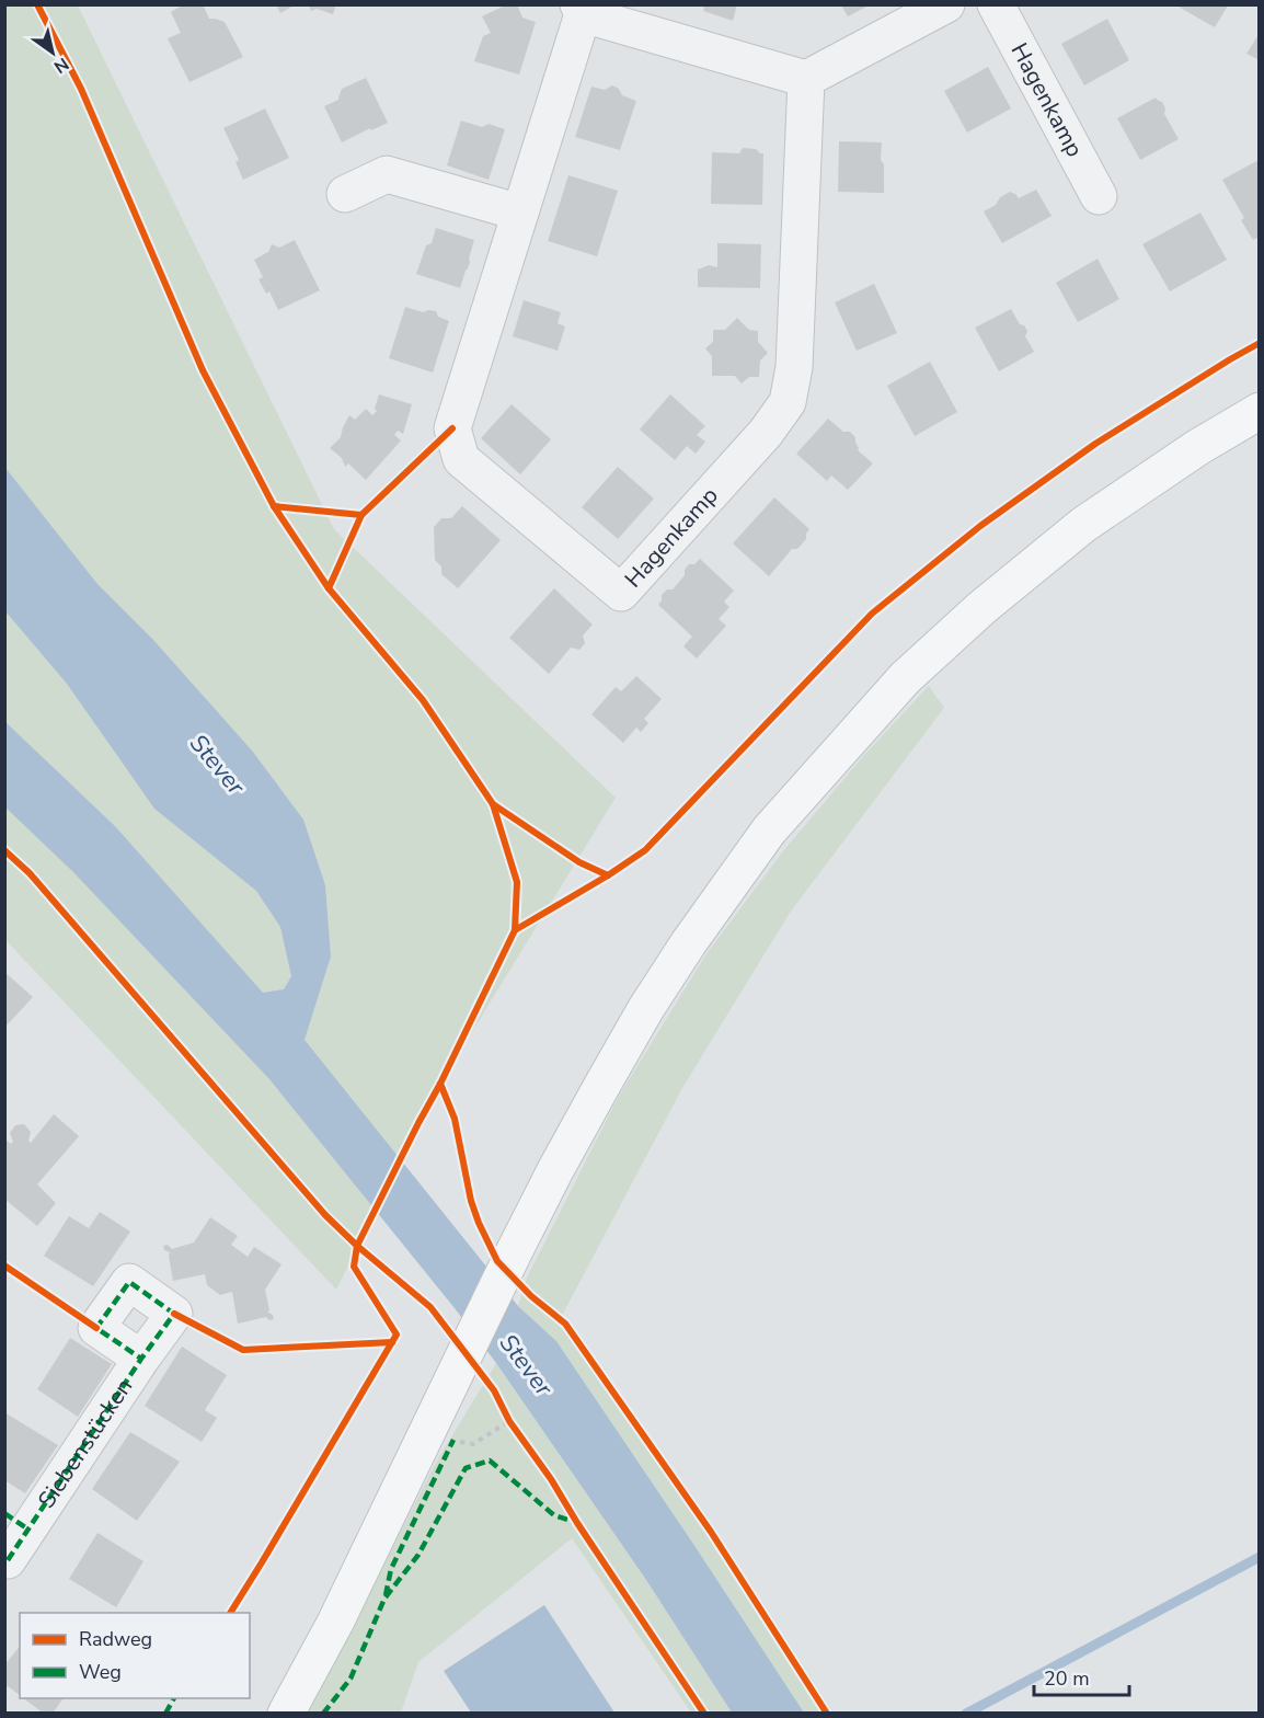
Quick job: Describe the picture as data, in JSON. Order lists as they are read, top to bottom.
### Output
{
  "streets": {
    "street": ["Hagenkamp", "Siebenstücken"]
  },
  "water": ["Stever"],
  "legend": ["Radweg", "Weg"],
  "scale_bar": "20 m",
  "north": "bottom right"
}
